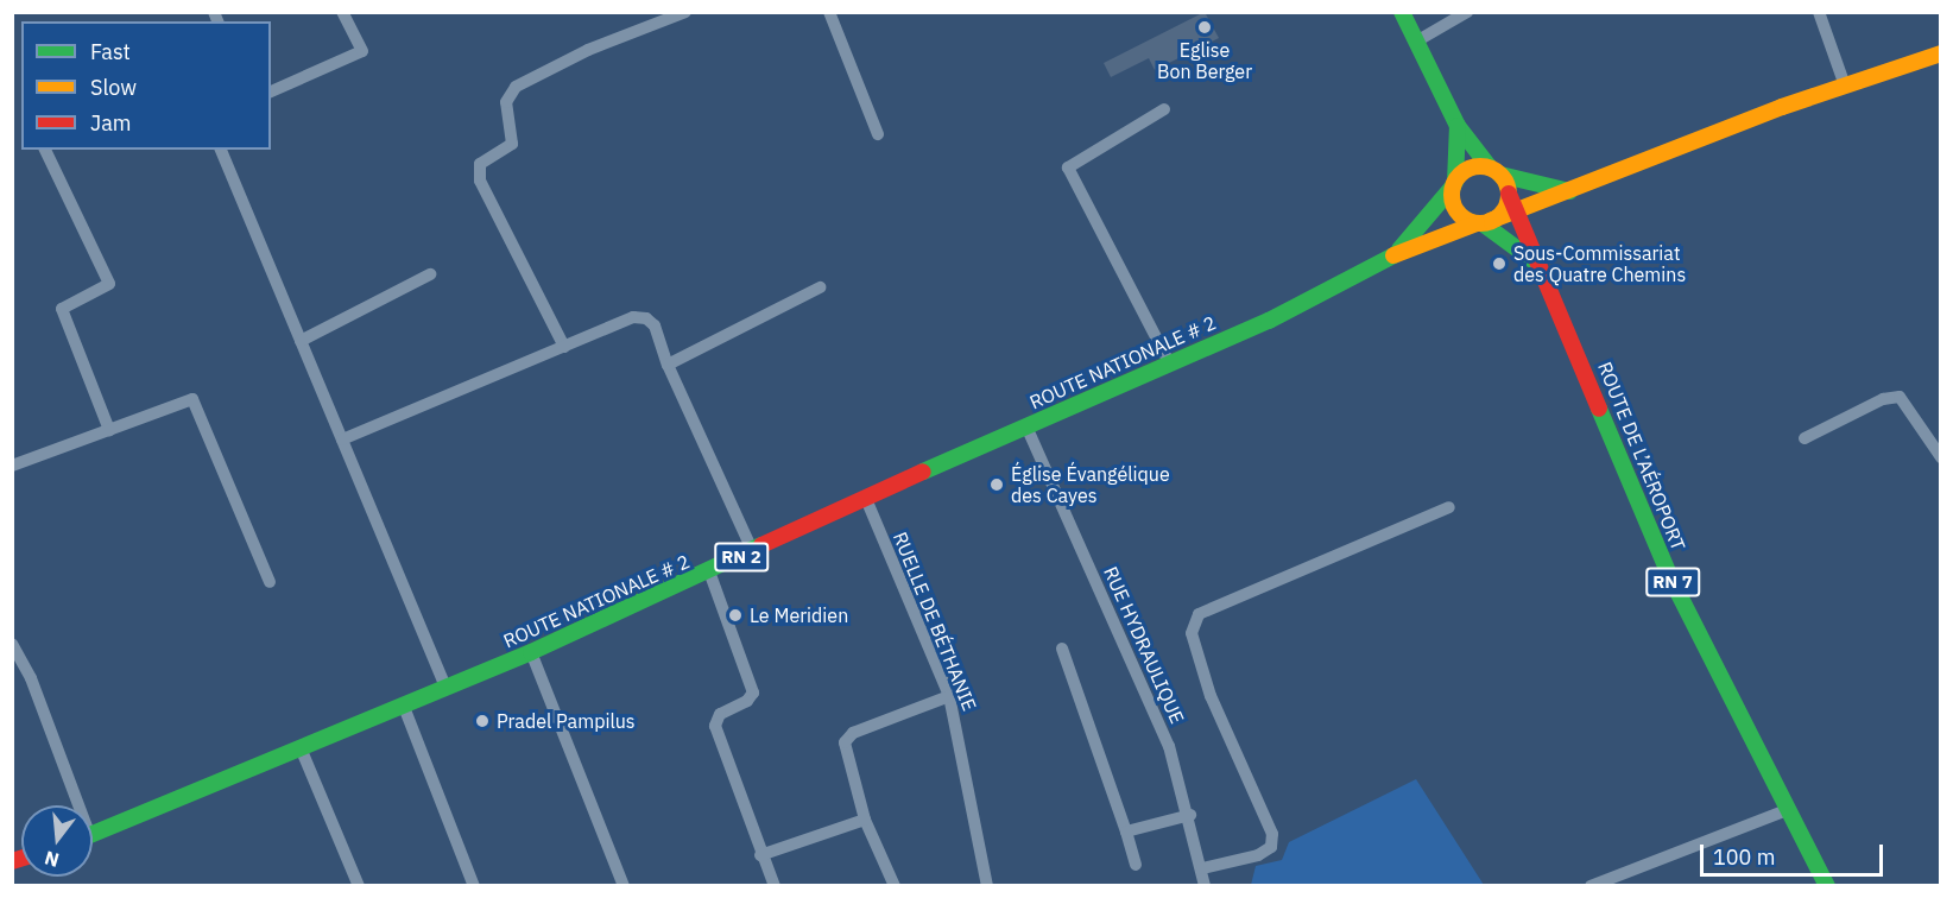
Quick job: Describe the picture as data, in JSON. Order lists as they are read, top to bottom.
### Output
{
  "streets": {
    "main road": [
      "ROUTE NATIONALE # 2",
      "ROUTE DE L’AÉROPORT",
      "RN 2",
      "RN 7"
    ],
    "street": ["RUELLE DE BÉTHANIE", "RUE HYDRAULIQUE"]
  },
  "crossings": [
    ["ROUTE NATIONALE # 2", "ROUTE DE L’AÉROPORT"],
    ["ROUTE NATIONALE # 2", "RUELLE DE BÉTHANIE"],
    ["ROUTE NATIONALE # 2", "RUE HYDRAULIQUE"]
  ],
  "places": [
    "Eglise Bon Berger",
    "Sous-Commissariat des Quatre Chemins",
    "Église Évangélique des Cayes",
    "Le Meridien",
    "Pradel Pampilus"
  ],
  "legend": ["Fast", "Slow", "Jam"],
  "scale_bar": "100 m",
  "north": "bottom"
}
